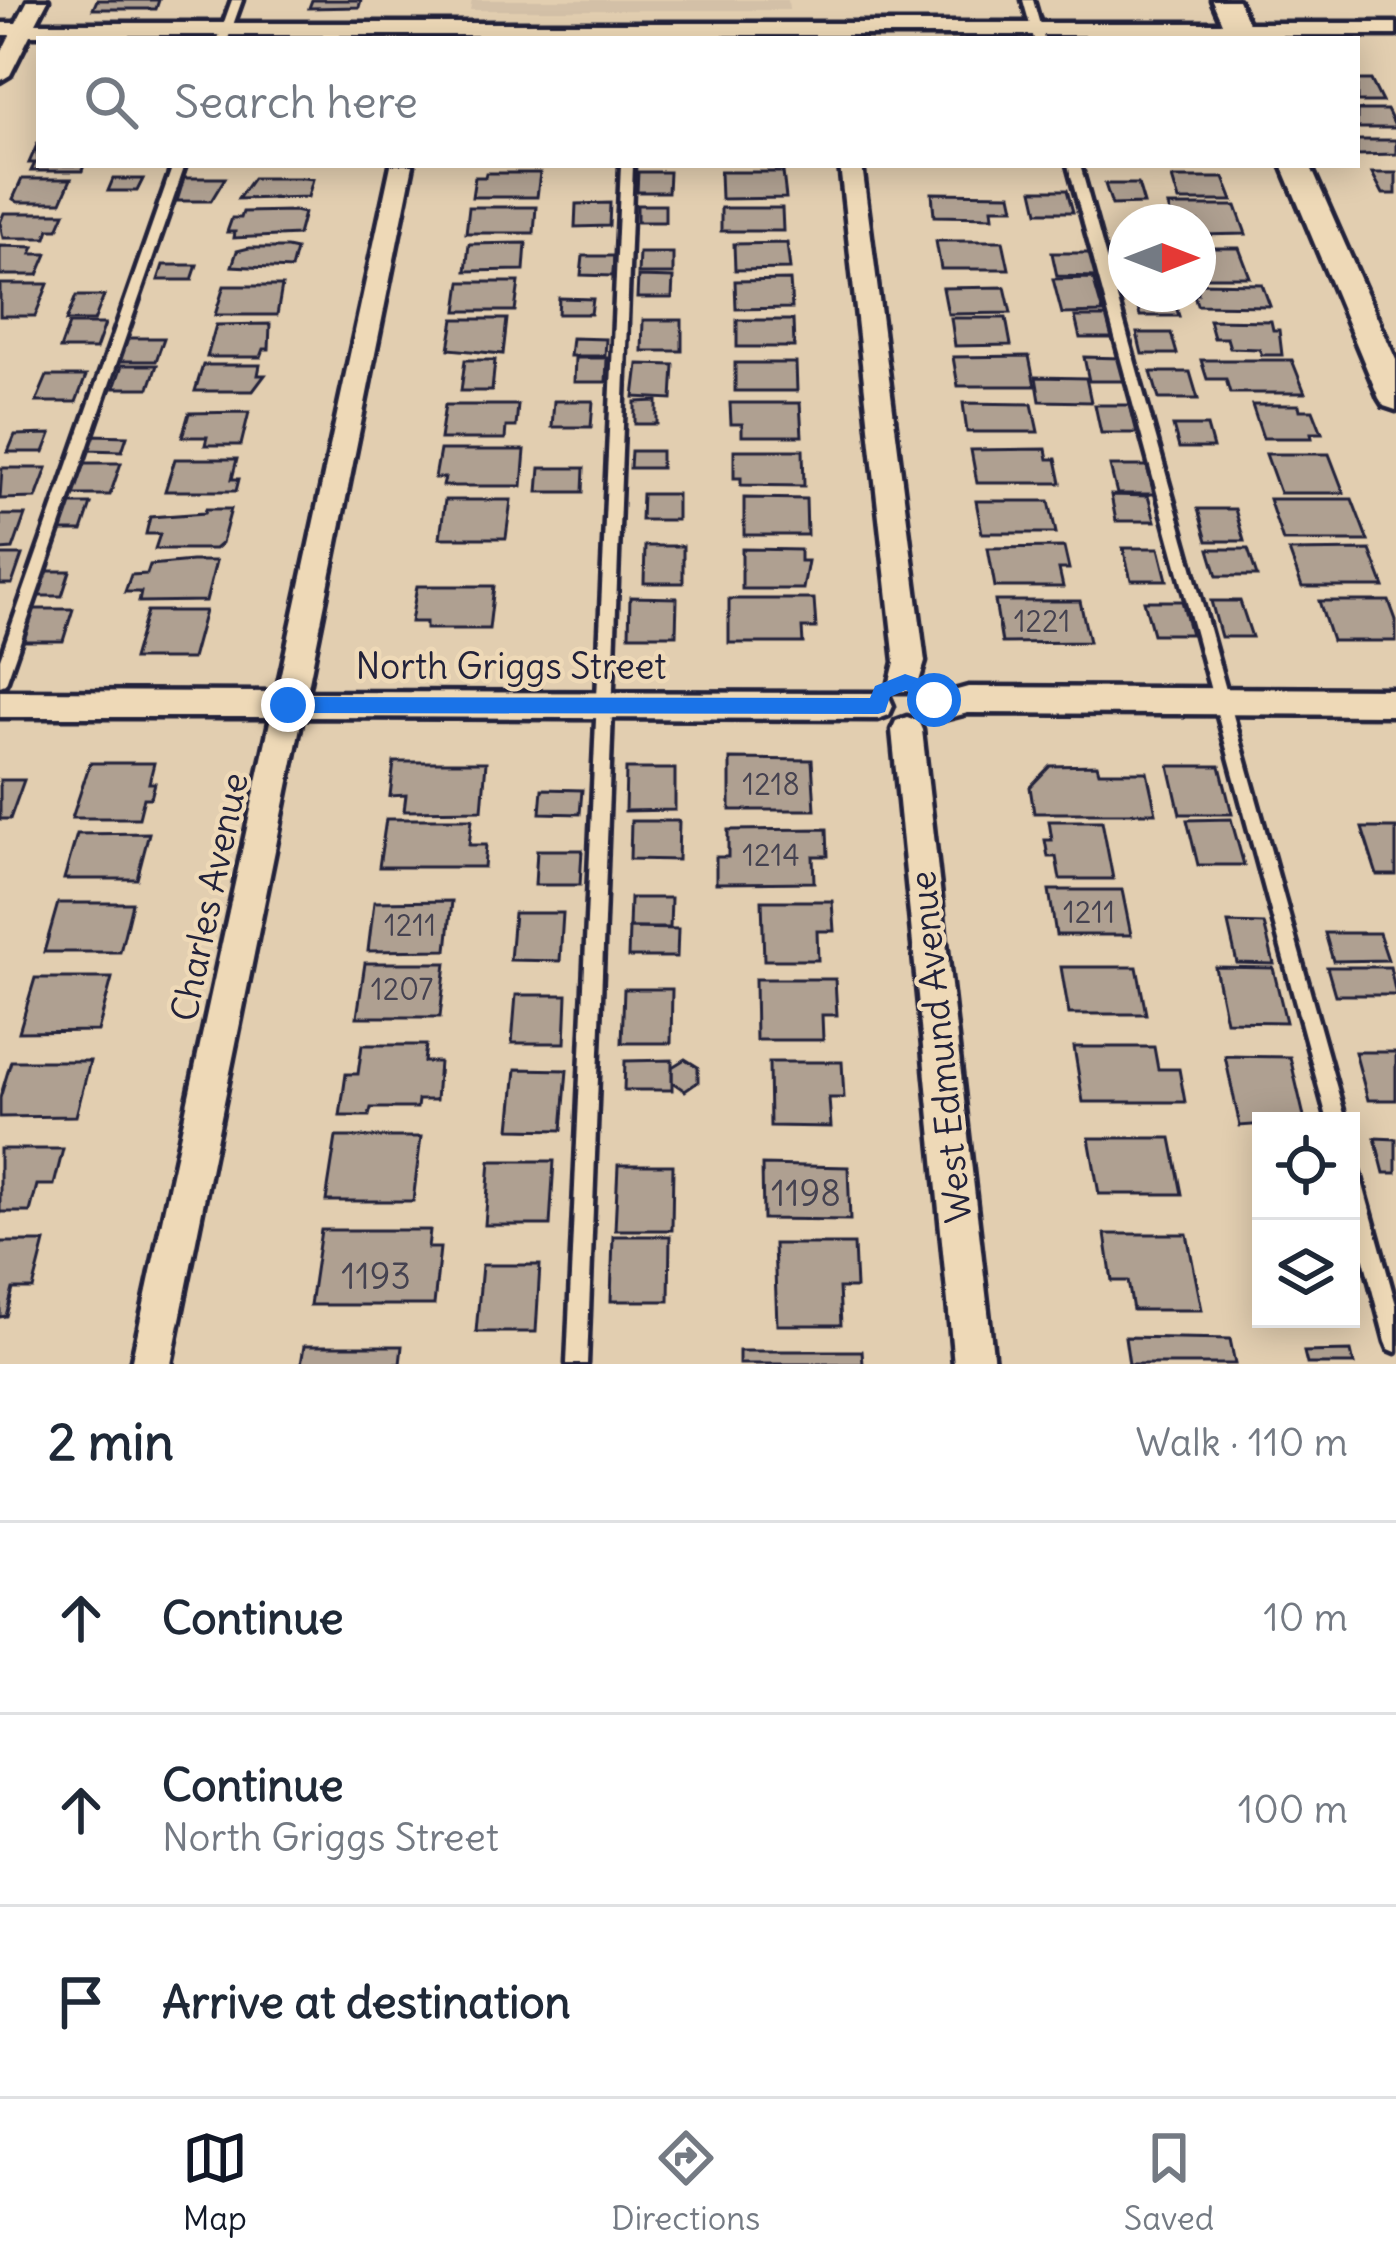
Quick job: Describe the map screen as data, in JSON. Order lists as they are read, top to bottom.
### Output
{
  "streets": {
    "street": ["North Griggs Street", "Charles Avenue", "West Edmund Avenue"]
  },
  "crossings": [
    ["North Griggs Street", "Charles Avenue"],
    ["North Griggs Street", "West Edmund Avenue"]
  ],
  "house_numbers": [
    "1221",
    "1218",
    "1214",
    "1211",
    "1211",
    "1207",
    "1198",
    "1193"
  ],
  "north": "right",
  "page": {
    "search": "Search here",
    "heading": ["2 min", "Walk · 110 m"],
    "list": [
      ["Continue", "10 m"],
      ["Continue", "North Griggs Street", "100 m"],
      "Arrive at destination"
    ],
    "nav": ["Map", "Directions", "Saved"]
  }
}
